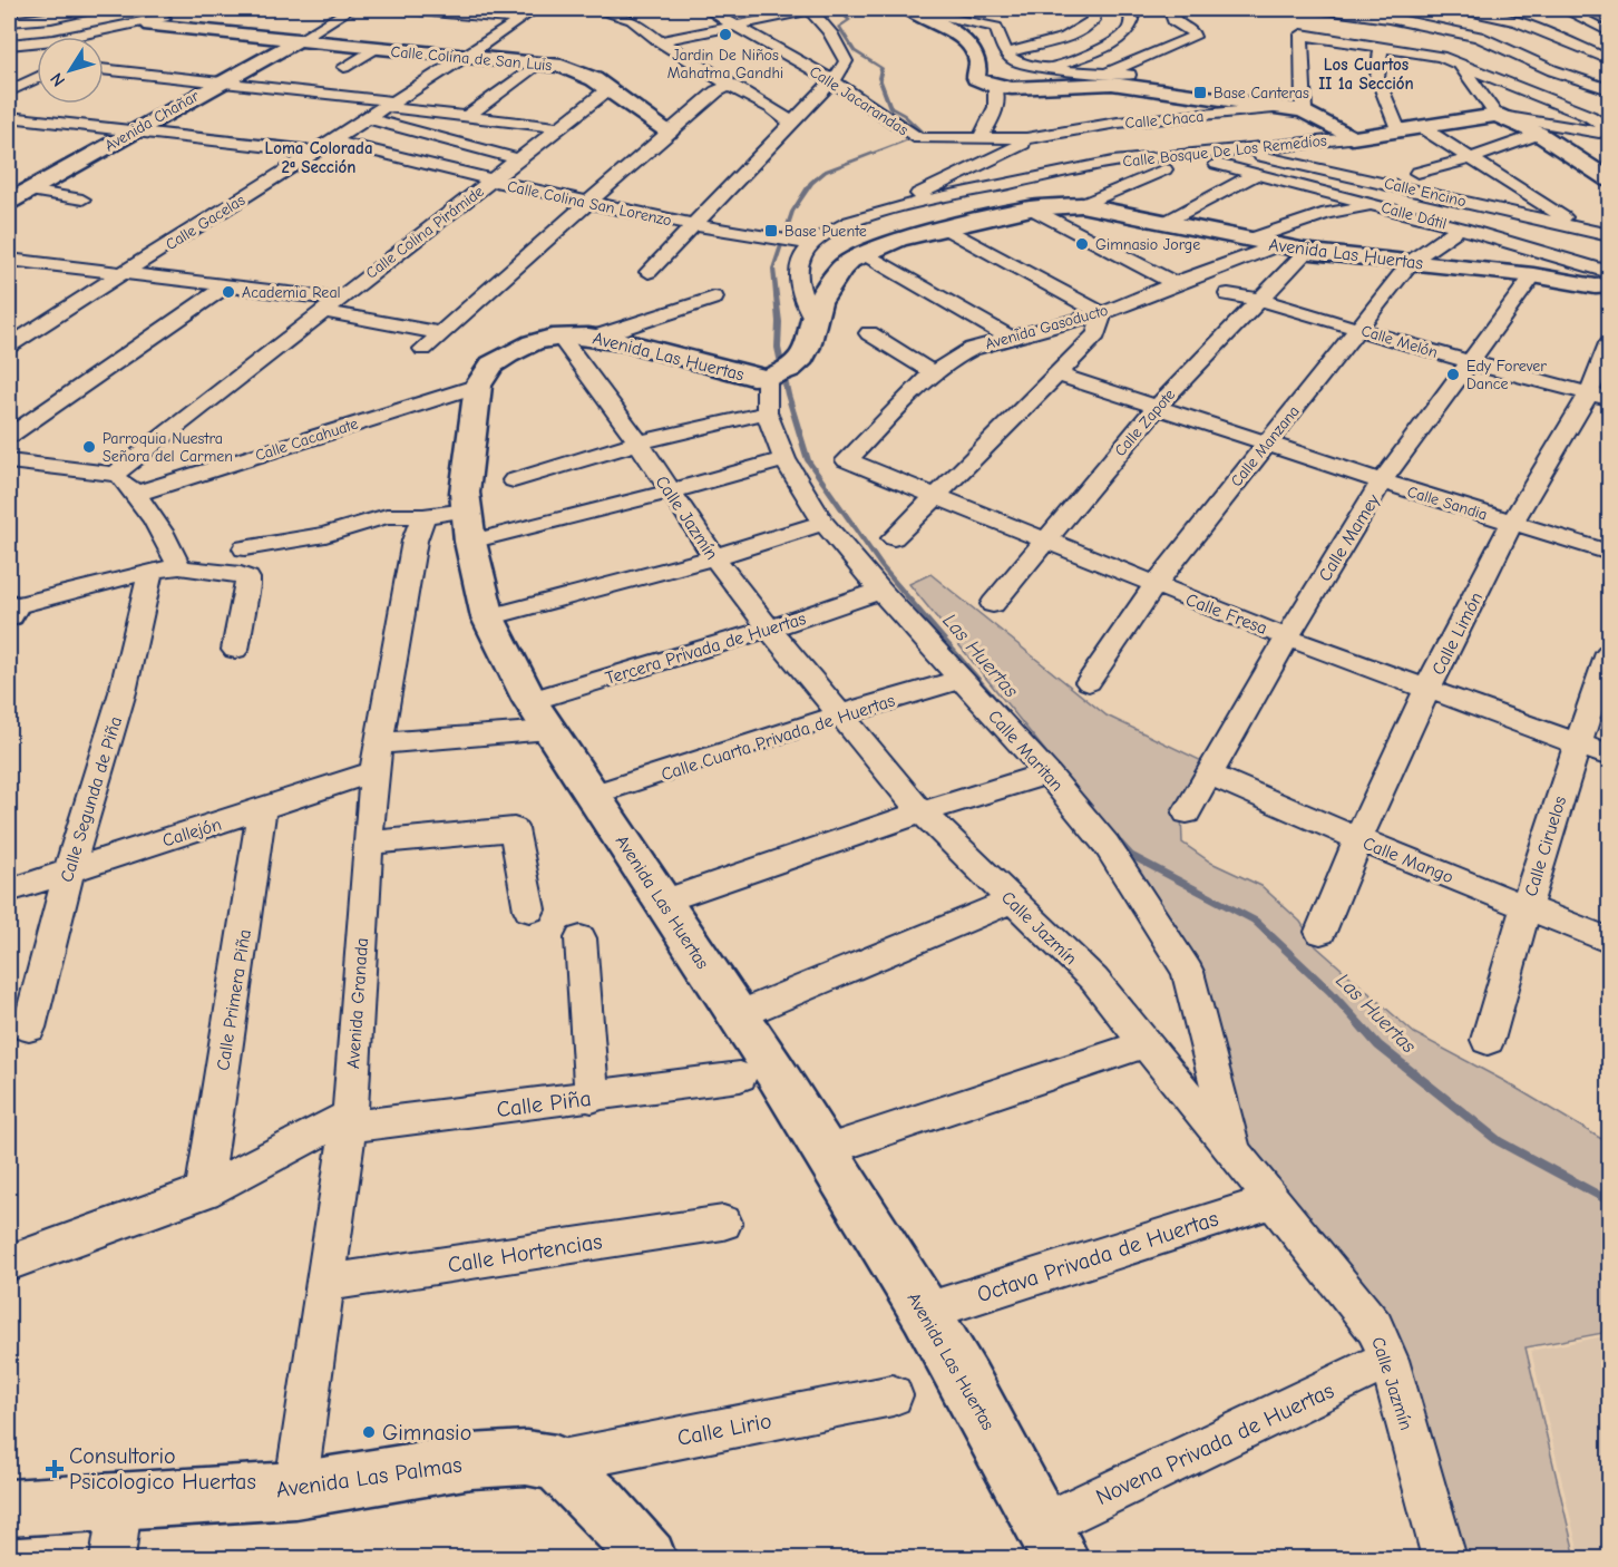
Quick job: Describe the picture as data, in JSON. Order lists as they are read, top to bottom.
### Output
{
  "streets": {
    "street": [
      "Calle Colina de San Luis",
      "Calle Jacarandas",
      "Calle Chaca",
      "Avenida Chañar",
      "Calle Bosque De Los Remedios",
      "Calle Encino",
      "Calle Colina San Lorenzo",
      "Calle Dátil",
      "Calle Gacelas",
      "Calle Colina Pirámide",
      "Avenida Las Huertas",
      "Avenida Gasoducto",
      "Calle Melón",
      "Calle Zapote",
      "Calle Cacahuate",
      "Calle Manzana",
      "Calle Sandia",
      "Calle Jazmín",
      "Calle Mamey",
      "Calle Fresa",
      "Calle Limón",
      "Tercera Privada de Huertas",
      "Calle Cuarta Privada de Huertas",
      "Calle Maritan",
      "Calle Segunda de Piña",
      "Callejón",
      "Calle Ciruelos",
      "Calle Mango",
      "Calle Primera Piña",
      "Avenida Granada",
      "Calle Piña",
      "Calle Hortencias",
      "Octava Privada de Huertas",
      "Calle Lirio",
      "Novena Privada de Huertas",
      "Avenida Las Palmas"
    ]
  },
  "crossings": [
    ["Calle Colina de San Luis", "Avenida Chañar"],
    ["Calle Colina de San Luis", "Calle Gacelas"],
    ["Calle Colina de San Luis", "Calle Colina Pirámide"],
    ["Calle Jacarandas", "Calle Chaca"],
    ["Calle Bosque De Los Remedios", "Calle Encino"],
    ["Calle Bosque De Los Remedios", "Calle Colina San Lorenzo"],
    ["Calle Colina San Lorenzo", "Calle Gacelas"],
    ["Calle Colina San Lorenzo", "Calle Colina Pirámide"],
    ["Calle Dátil", "Avenida Las Huertas"],
    ["Calle Dátil", "Calle Manzana"],
    ["Avenida Las Huertas", "Avenida Gasoducto"],
    ["Avenida Las Huertas", "Calle Zapote"],
    ["Avenida Las Huertas", "Calle Cacahuate"],
    ["Avenida Las Huertas", "Calle Manzana"],
    ["Avenida Las Huertas", "Calle Jazmín"],
    ["Avenida Las Huertas", "Calle Mamey"],
    ["Avenida Las Huertas", "Tercera Privada de Huertas"],
    ["Avenida Las Huertas", "Calle Cuarta Privada de Huertas"],
    ["Avenida Las Huertas", "Calle Maritan"],
    ["Avenida Las Huertas", "Octava Privada de Huertas"],
    ["Avenida Las Huertas", "Novena Privada de Huertas"],
    ["Avenida Gasoducto", "Calle Fresa"],
    ["Calle Melón", "Calle Zapote"],
    ["Calle Melón", "Calle Manzana"],
    ["Calle Melón", "Calle Mamey"],
    ["Calle Melón", "Calle Limón"],
    ["Calle Zapote", "Calle Sandia"],
    ["Calle Zapote", "Calle Fresa"],
    ["Calle Manzana", "Calle Sandia"],
    ["Calle Manzana", "Calle Fresa"],
    ["Calle Sandia", "Calle Mamey"],
    ["Calle Sandia", "Calle Limón"],
    ["Calle Jazmín", "Tercera Privada de Huertas"],
    ["Calle Jazmín", "Calle Cuarta Privada de Huertas"],
    ["Calle Jazmín", "Calle Maritan"],
    ["Calle Jazmín", "Octava Privada de Huertas"],
    ["Calle Jazmín", "Novena Privada de Huertas"],
    ["Calle Mamey", "Calle Fresa"],
    ["Calle Mamey", "Calle Mango"],
    ["Calle Fresa", "Calle Limón"],
    ["Calle Fresa", "Calle Ciruelos"],
    ["Calle Limón", "Calle Mango"],
    ["Tercera Privada de Huertas", "Calle Maritan"],
    ["Tercera Privada de Huertas", "Callejón"],
    ["Tercera Privada de Huertas", "Avenida Granada"],
    ["Calle Cuarta Privada de Huertas", "Calle Maritan"],
    ["Calle Segunda de Piña", "Callejón"],
    ["Callejón", "Calle Primera Piña"],
    ["Callejón", "Avenida Granada"],
    ["Calle Ciruelos", "Calle Mango"],
    ["Calle Primera Piña", "Calle Piña"],
    ["Avenida Granada", "Calle Piña"],
    ["Avenida Granada", "Calle Hortencias"],
    ["Avenida Granada", "Avenida Las Palmas"],
    ["Calle Lirio", "Avenida Las Palmas"]
  ],
  "districts": ["Los Cuartos II 1a Sección", "Loma Colorada 2ª Sección"],
  "water": ["Las Huertas"],
  "places": {
    "other": [
      "Jardin De Niños Mahatma Gandhi",
      "Gimnasio Jorge",
      "Academia Real",
      "Edy Forever Dance",
      "Parroquia Nuestra Señora del Carmen",
      "Gimnasio"
    ],
    "transit": ["Base Canteras", "Base Puente"],
    "health": ["Consultorio Psicologico Huertas"]
  },
  "north": "bottom left"
}
